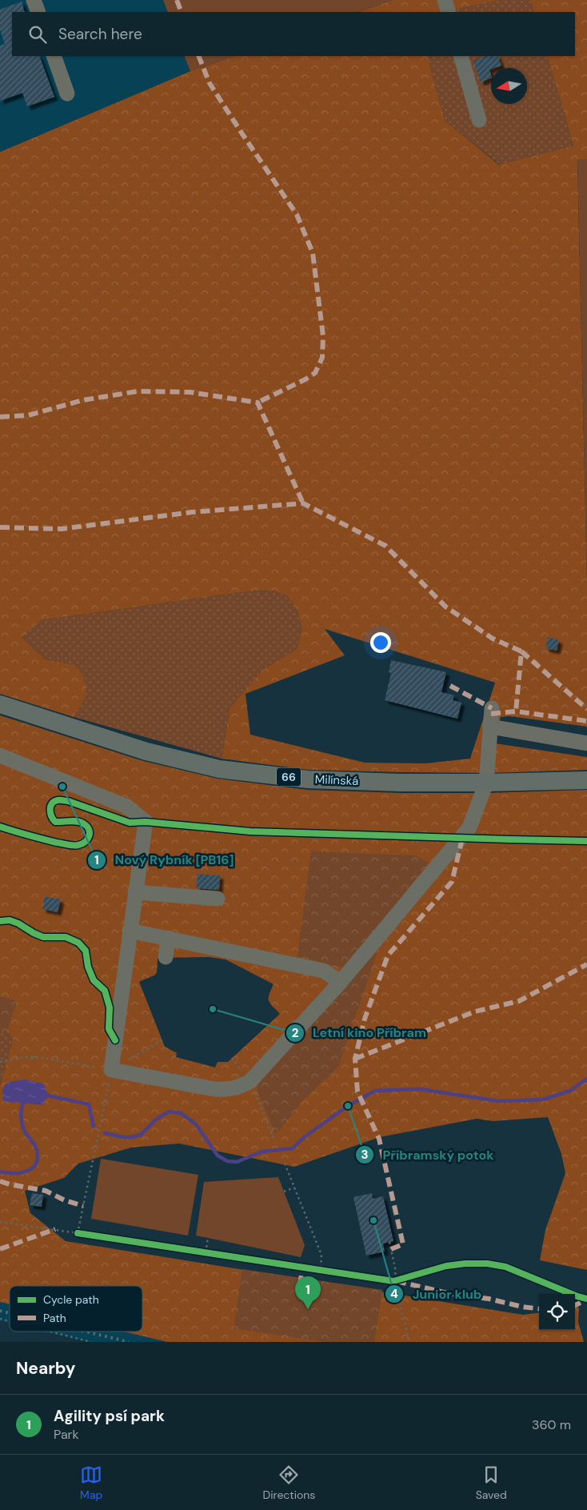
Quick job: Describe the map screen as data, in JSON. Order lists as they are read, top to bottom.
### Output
{
  "streets": {
    "main road": ["66", "Milínská"]
  },
  "places": [
    "Nový Rybník [PB16]",
    "Letní kino Příbram",
    "Příbramský potok",
    "Junior klub"
  ],
  "legend": ["Cycle path", "Path"],
  "north": "left",
  "page": {
    "search": "Search here",
    "pins": "1",
    "heading": "Nearby",
    "list": [
      {
        "mark": "1",
        "name": "Agility psí park",
        "note": "Park",
        "value": "360 m"
      }
    ],
    "nav": ["Map", "Directions", "Saved"]
  }
}
